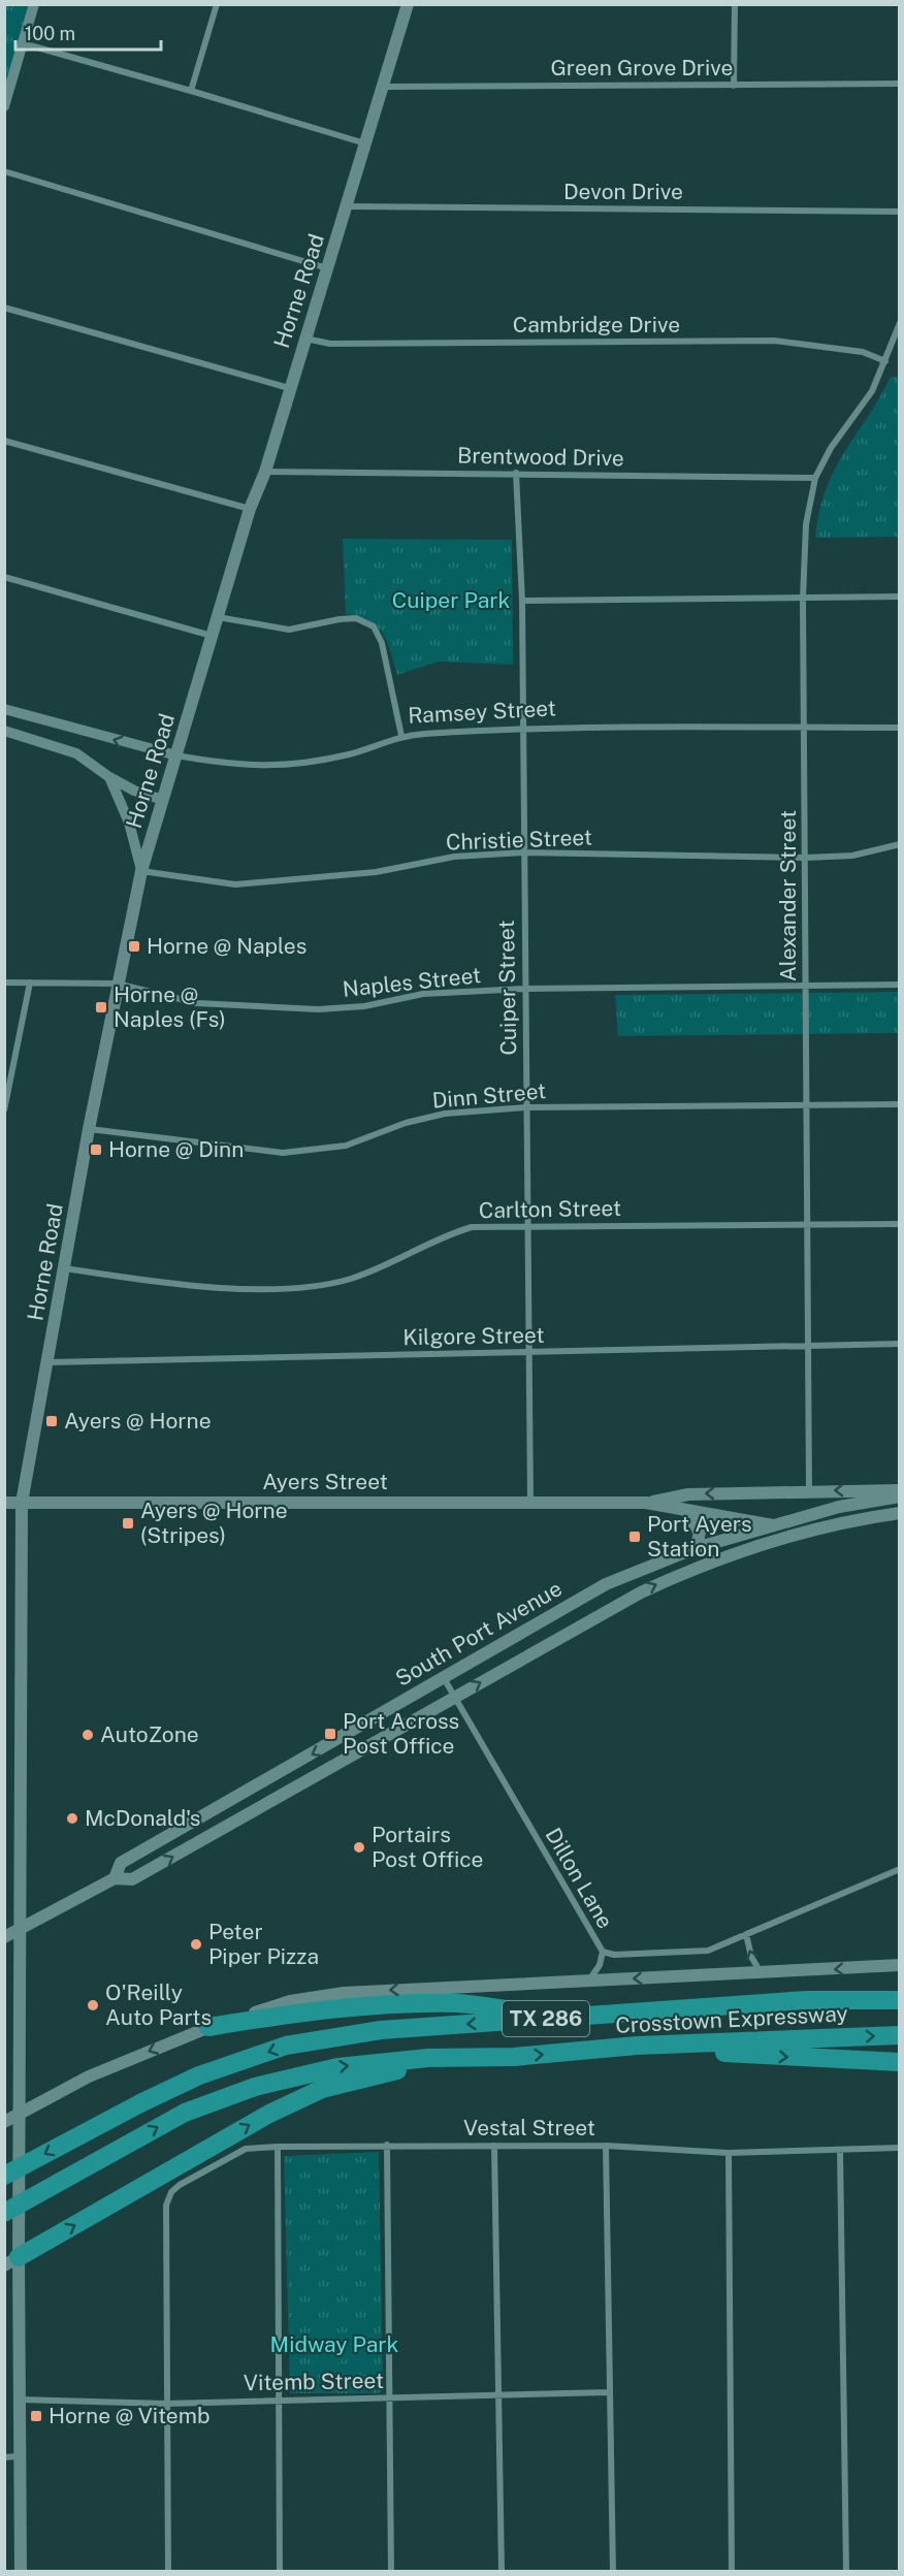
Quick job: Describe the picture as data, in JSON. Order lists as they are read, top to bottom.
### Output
{
  "streets": {
    "highway": ["TX 286", "Crosstown Expressway"],
    "main road": ["Horne Road", "Ayers Street", "South Port Avenue"],
    "street": [
      "Green Grove Drive",
      "Devon Drive",
      "Cambridge Drive",
      "Brentwood Drive",
      "Ramsey Street",
      "Christie Street",
      "Alexander Street",
      "Naples Street",
      "Cuiper Street",
      "Dinn Street",
      "Carlton Street",
      "Kilgore Street",
      "Dillon Lane",
      "Vestal Street",
      "Vitemb Street"
    ]
  },
  "crossings": [
    ["Green Grove Drive", "Horne Road"],
    ["Devon Drive", "Horne Road"],
    ["Horne Road", "Cambridge Drive"],
    ["Horne Road", "Brentwood Drive"],
    ["Horne Road", "Ramsey Street"],
    ["Horne Road", "Christie Street"],
    ["Horne Road", "Naples Street"],
    ["Horne Road", "Dinn Street"],
    ["Horne Road", "Carlton Street"],
    ["Horne Road", "Kilgore Street"],
    ["Horne Road", "Ayers Street"],
    ["Horne Road", "South Port Avenue"],
    ["Horne Road", "Crosstown Expressway"],
    ["Horne Road", "Vitemb Street"],
    ["Cambridge Drive", "Alexander Street"],
    ["Brentwood Drive", "Alexander Street"],
    ["Brentwood Drive", "Cuiper Street"],
    ["Ramsey Street", "Alexander Street"],
    ["Ramsey Street", "Cuiper Street"],
    ["Christie Street", "Alexander Street"],
    ["Christie Street", "Cuiper Street"],
    ["Alexander Street", "Naples Street"],
    ["Alexander Street", "Dinn Street"],
    ["Alexander Street", "Carlton Street"],
    ["Alexander Street", "Kilgore Street"],
    ["Alexander Street", "Ayers Street"],
    ["Naples Street", "Cuiper Street"],
    ["Cuiper Street", "Dinn Street"],
    ["Cuiper Street", "Carlton Street"],
    ["Cuiper Street", "Kilgore Street"],
    ["Cuiper Street", "Ayers Street"],
    ["Ayers Street", "South Port Avenue"],
    ["South Port Avenue", "Dillon Lane"],
    ["Vestal Street", "Vitemb Street"]
  ],
  "parks": ["Cuiper Park", "Midway Park"],
  "places": {
    "transit": [
      "Horne @ Naples",
      "Horne @ Naples (Fs)",
      "Horne @ Dinn",
      "Ayers @ Horne",
      "Ayers @ Horne (Stripes)",
      "Port Ayers Station",
      "Port Across Post Office",
      "Horne @ Vitemb"
    ],
    "other": [
      "AutoZone",
      "McDonald's",
      "Portairs Post Office",
      "Peter Piper Pizza",
      "O'Reilly Auto Parts"
    ]
  },
  "scale_bar": "100 m"
}
